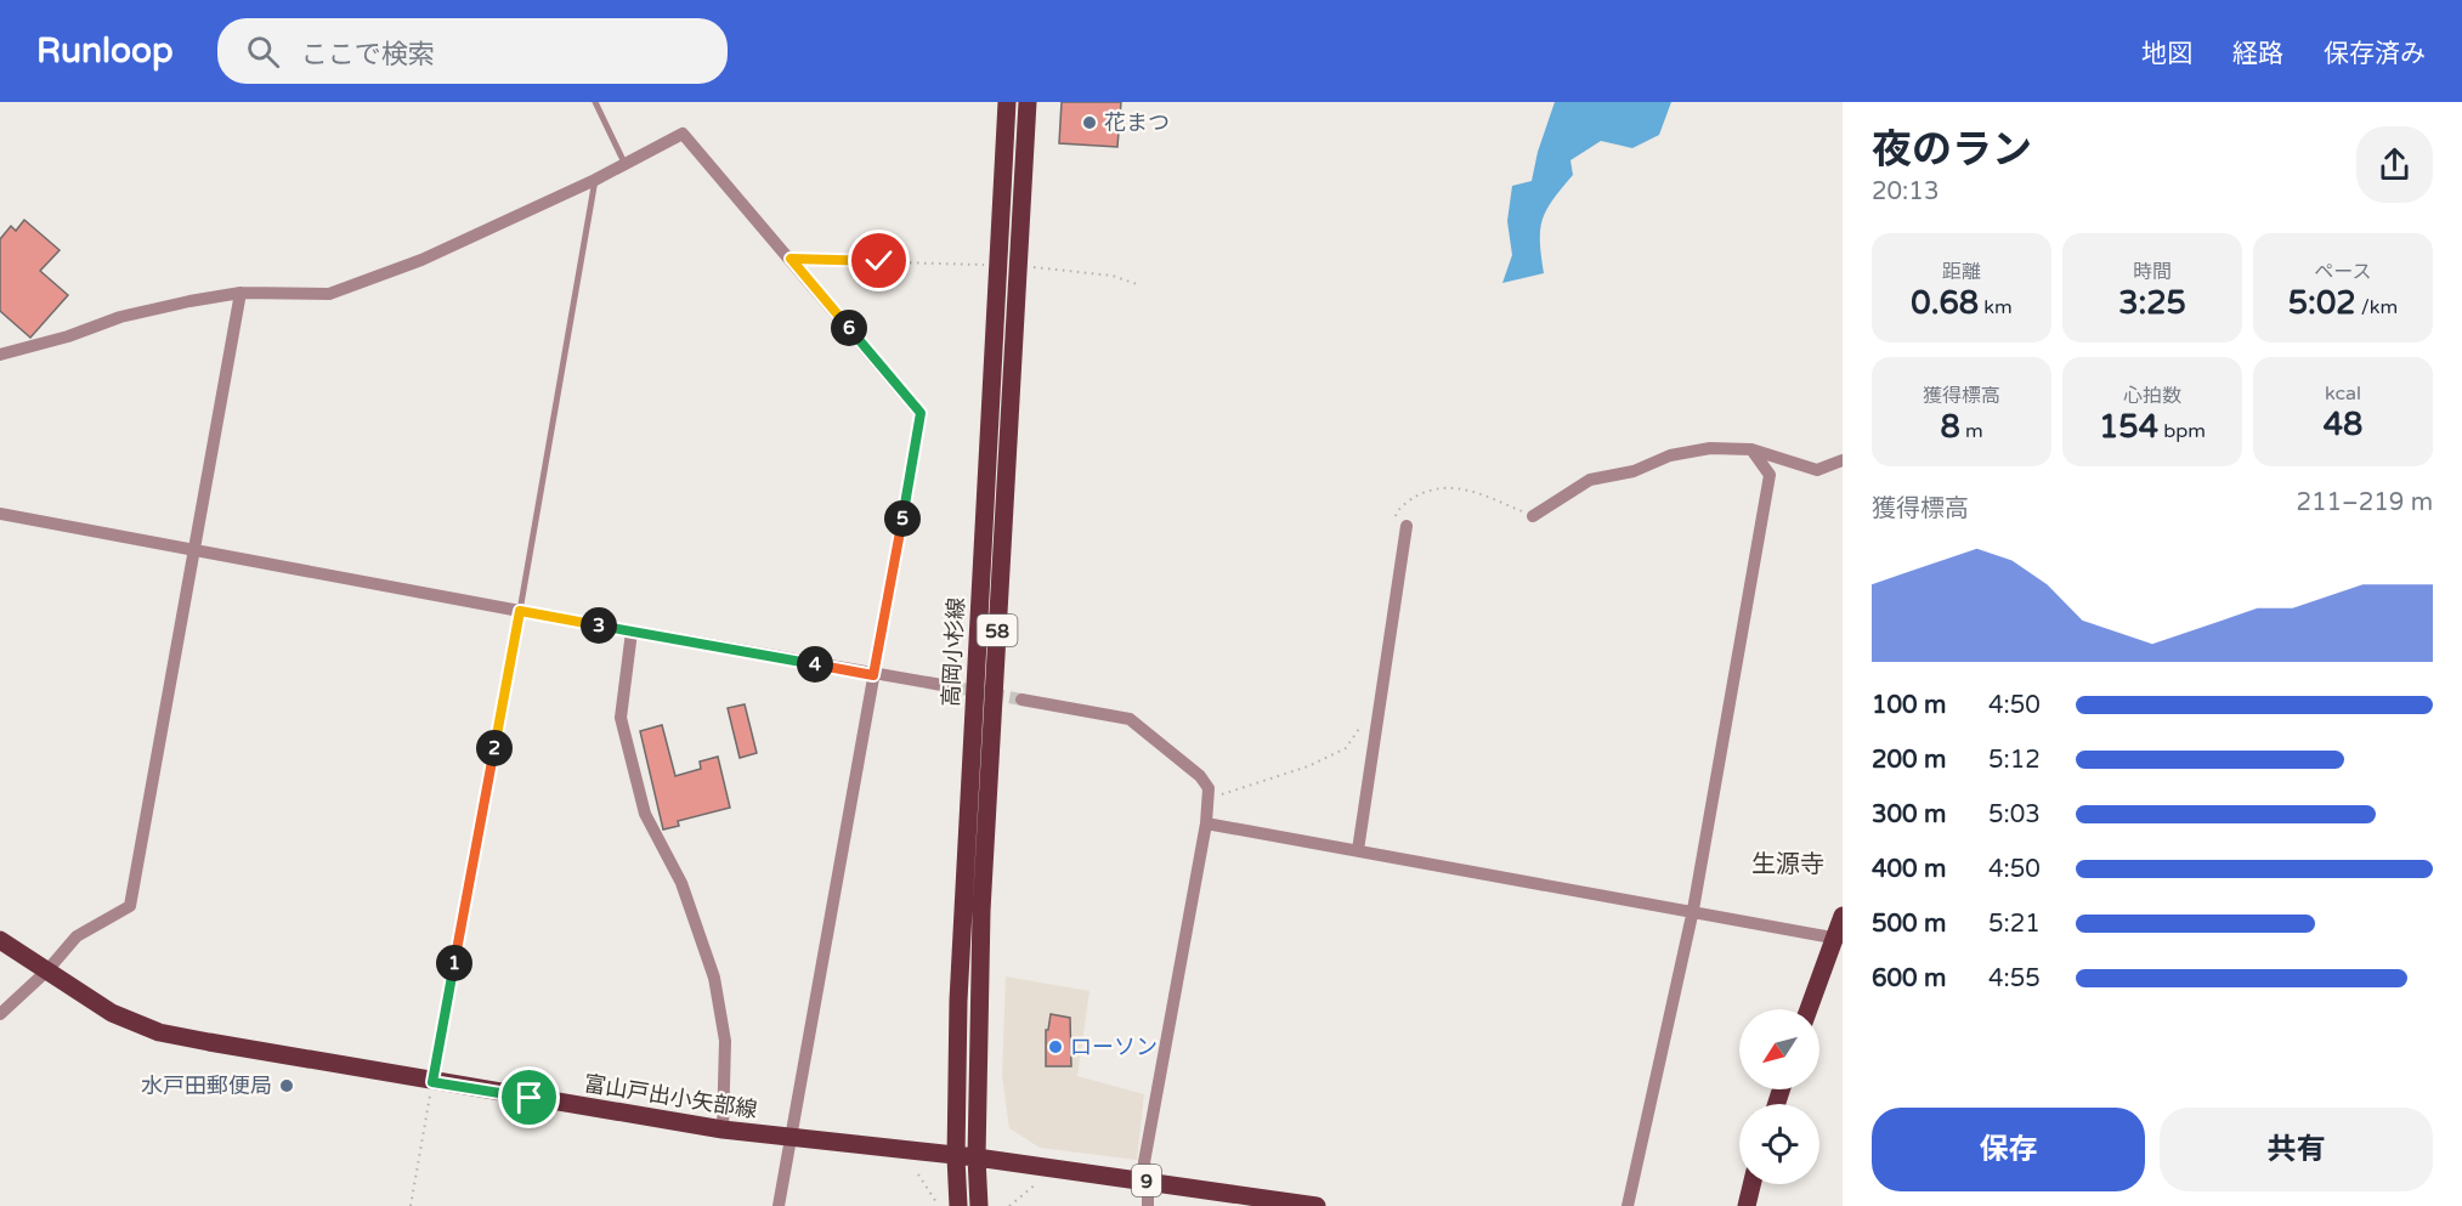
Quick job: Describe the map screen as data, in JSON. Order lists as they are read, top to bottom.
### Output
{
  "streets": {
    "main road": [
      "58",
      "高岡小杉線",
      "富山戸出小矢部線",
      "9"
    ]
  },
  "crossings": [
    ["高岡小杉線", "富山戸出小矢部線"]
  ],
  "districts": ["生源寺"],
  "places": ["花まつ", "ローソン", "水戸田郵便局"],
  "north": "bottom left",
  "page": {
    "header": "Runloop",
    "search": "ここで検索",
    "nav": ["地図", "経路", "保存済み"],
    "heading": ["夜のラン", "20:13"],
    "stats": [
      ["距離", "0.68 km"],
      ["時間", "3:25"],
      ["ペース", "5:02 /km"],
      ["獲得標高", "8 m"],
      ["心拍数", "154 bpm"],
      ["kcal", "48"]
    ],
    "pins": [
      "6",
      "5",
      "3",
      "4",
      "2",
      "1"
    ],
    "chart": ["獲得標高", "211–219 m"],
    "list": [
      {
        "name": "100 m",
        "note": "4:50"
      },
      {
        "name": "200 m",
        "note": "5:12"
      },
      {
        "name": "300 m",
        "note": "5:03"
      },
      {
        "name": "400 m",
        "note": "4:50"
      },
      {
        "name": "500 m",
        "note": "5:21"
      },
      {
        "name": "600 m",
        "note": "4:55"
      }
    ],
    "buttons": ["保存", "共有"]
  }
}
